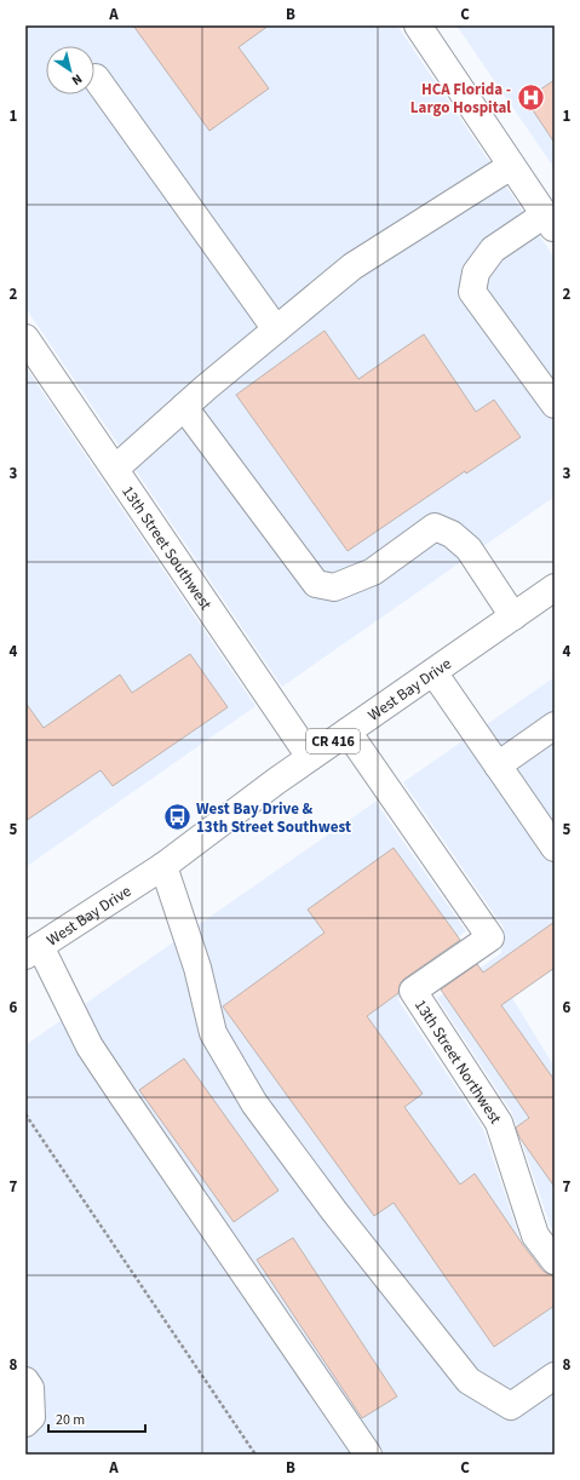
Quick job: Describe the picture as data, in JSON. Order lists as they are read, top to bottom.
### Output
{
  "streets": {
    "street": [
      "13th Street Southwest",
      "West Bay Drive",
      "CR 416",
      "13th Street Northwest"
    ]
  },
  "crossings": [
    ["13th Street Southwest", "West Bay Drive"],
    ["West Bay Drive", "13th Street Northwest"]
  ],
  "places": {
    "hospital": ["HCA Florida - Largo Hospital"],
    "bus stop": ["West Bay Drive & 13th Street Southwest"]
  },
  "scale_bar": "20 m",
  "north": "bottom right",
  "grid": {
    "columns": ["A", "B", "C"],
    "rows": [
      "1",
      "2",
      "3",
      "4",
      "5",
      "6",
      "7",
      "8"
    ]
  }
}
